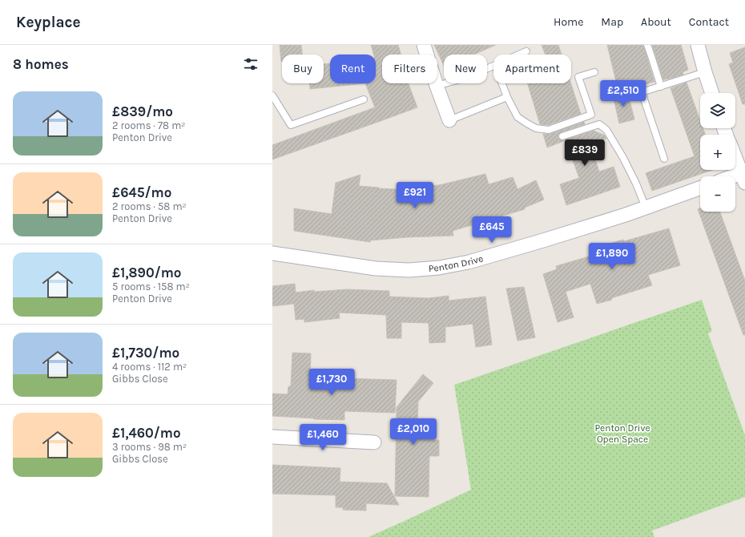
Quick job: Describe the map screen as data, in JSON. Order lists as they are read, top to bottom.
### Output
{
  "streets": {
    "street": ["Penton Drive"]
  },
  "parks": ["Penton Drive Open Space"],
  "page": {
    "header": "Keyplace",
    "nav": [
      "Home",
      "Map",
      "About",
      "Contact"
    ],
    "heading": "8 homes",
    "chip": [
      "Buy",
      "Rent",
      "Filters",
      "New",
      "Apartment"
    ],
    "price": [
      "£2,510",
      "£839",
      "£921",
      "£645",
      "£1,890",
      "£1,730",
      "£2,010",
      "£1,460"
    ],
    "list": [
      {
        "name": "£839/mo",
        "note": "2 rooms · 78 m² · Penton Drive"
      },
      {
        "name": "£645/mo",
        "note": "2 rooms · 58 m² · Penton Drive"
      },
      {
        "name": "£1,890/mo",
        "note": "5 rooms · 158 m² · Penton Drive"
      },
      {
        "name": "£1,730/mo",
        "note": "4 rooms · 112 m² · Gibbs Close"
      },
      {
        "name": "£1,460/mo",
        "note": "3 rooms · 98 m² · Gibbs Close"
      }
    ],
    "map_buttons": ["+", "−"]
  }
}
